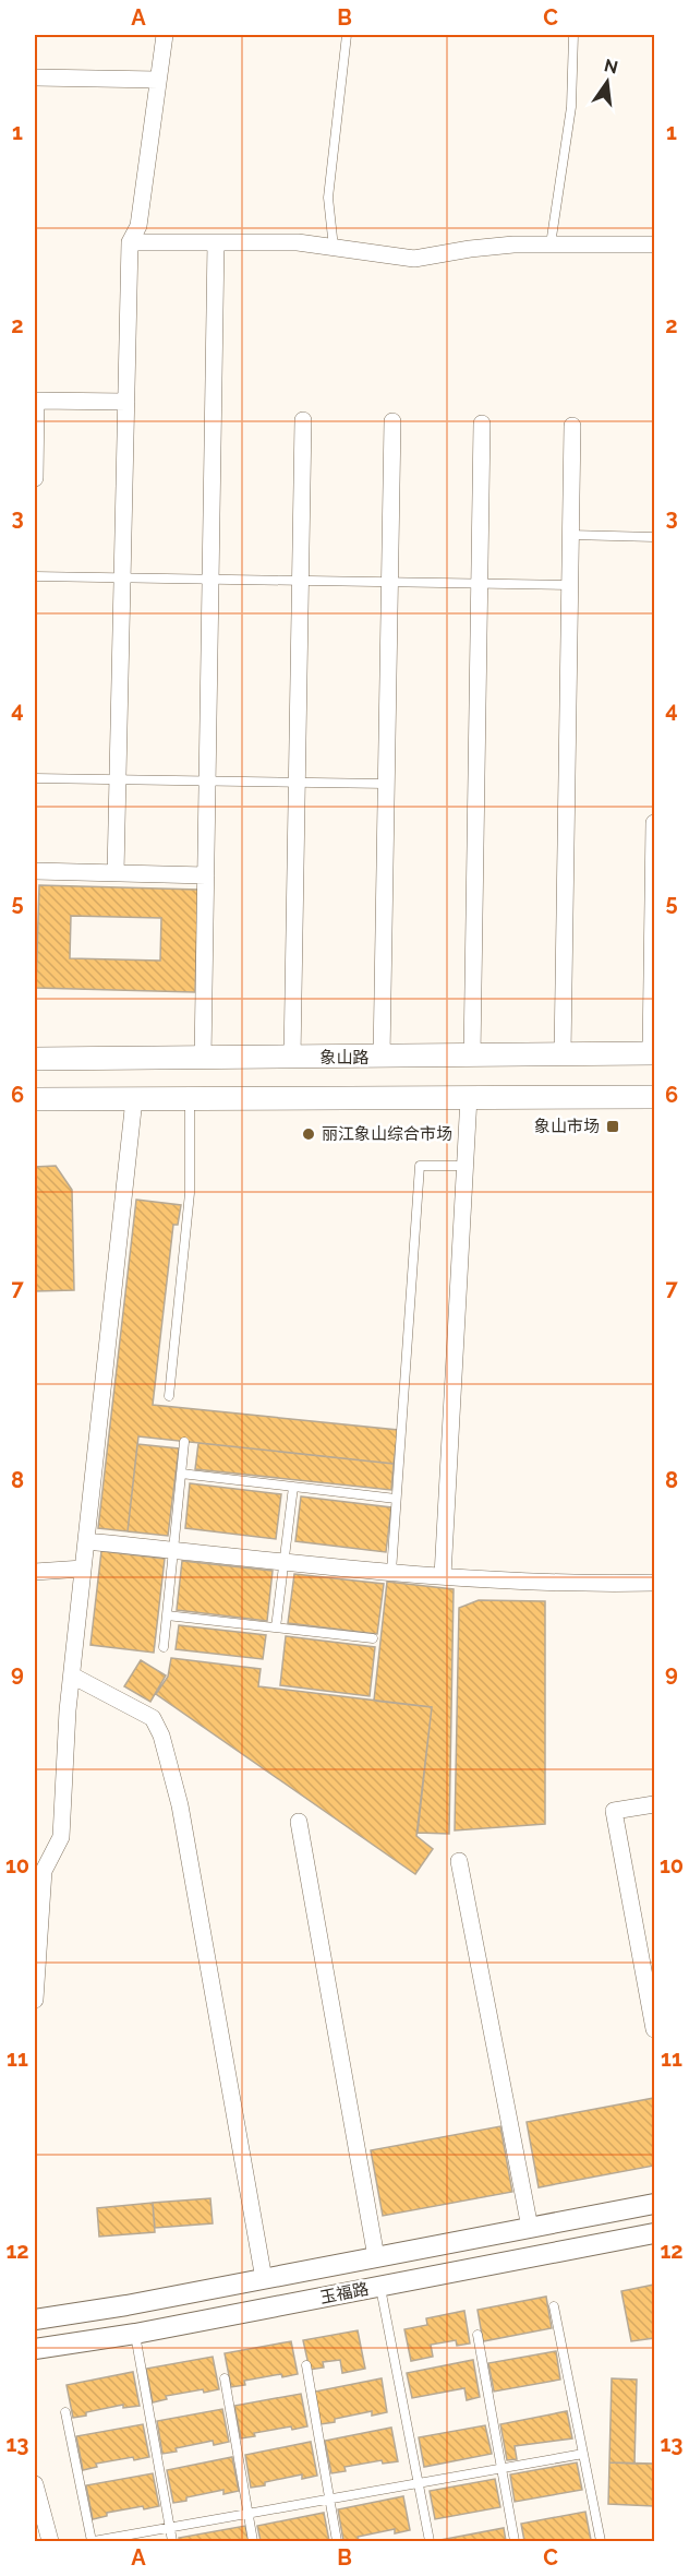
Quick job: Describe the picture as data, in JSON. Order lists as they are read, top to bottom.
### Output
{
  "streets": {
    "main road": ["象山路"],
    "street": ["玉福路"]
  },
  "places": {
    "transit": ["象山市场"],
    "other": ["丽江象山综合市场"]
  },
  "north": "top",
  "grid": {
    "columns": ["A", "B", "C"],
    "rows": [
      "1",
      "2",
      "3",
      "4",
      "5",
      "6",
      "7",
      "8",
      "9",
      "10",
      "11",
      "12",
      "13"
    ]
  }
}
